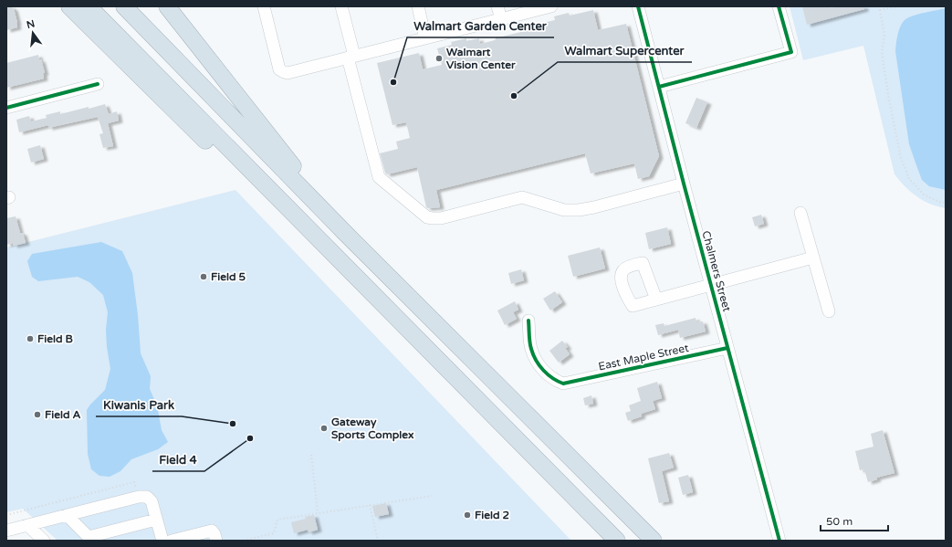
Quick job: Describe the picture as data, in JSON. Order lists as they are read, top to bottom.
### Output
{
  "streets": {
    "street": ["Chalmers Street", "East Maple Street"]
  },
  "crossings": [
    ["Chalmers Street", "East Maple Street"]
  ],
  "places": [
    "Walmart Vision Center",
    "Walmart Garden Center",
    "Walmart Supercenter",
    "Field 5",
    "Field B",
    "Field A",
    "Kiwanis Park",
    "Gateway Sports Complex",
    "Field 4",
    "Field 2"
  ],
  "scale_bar": "50 m",
  "north": "top"
}
